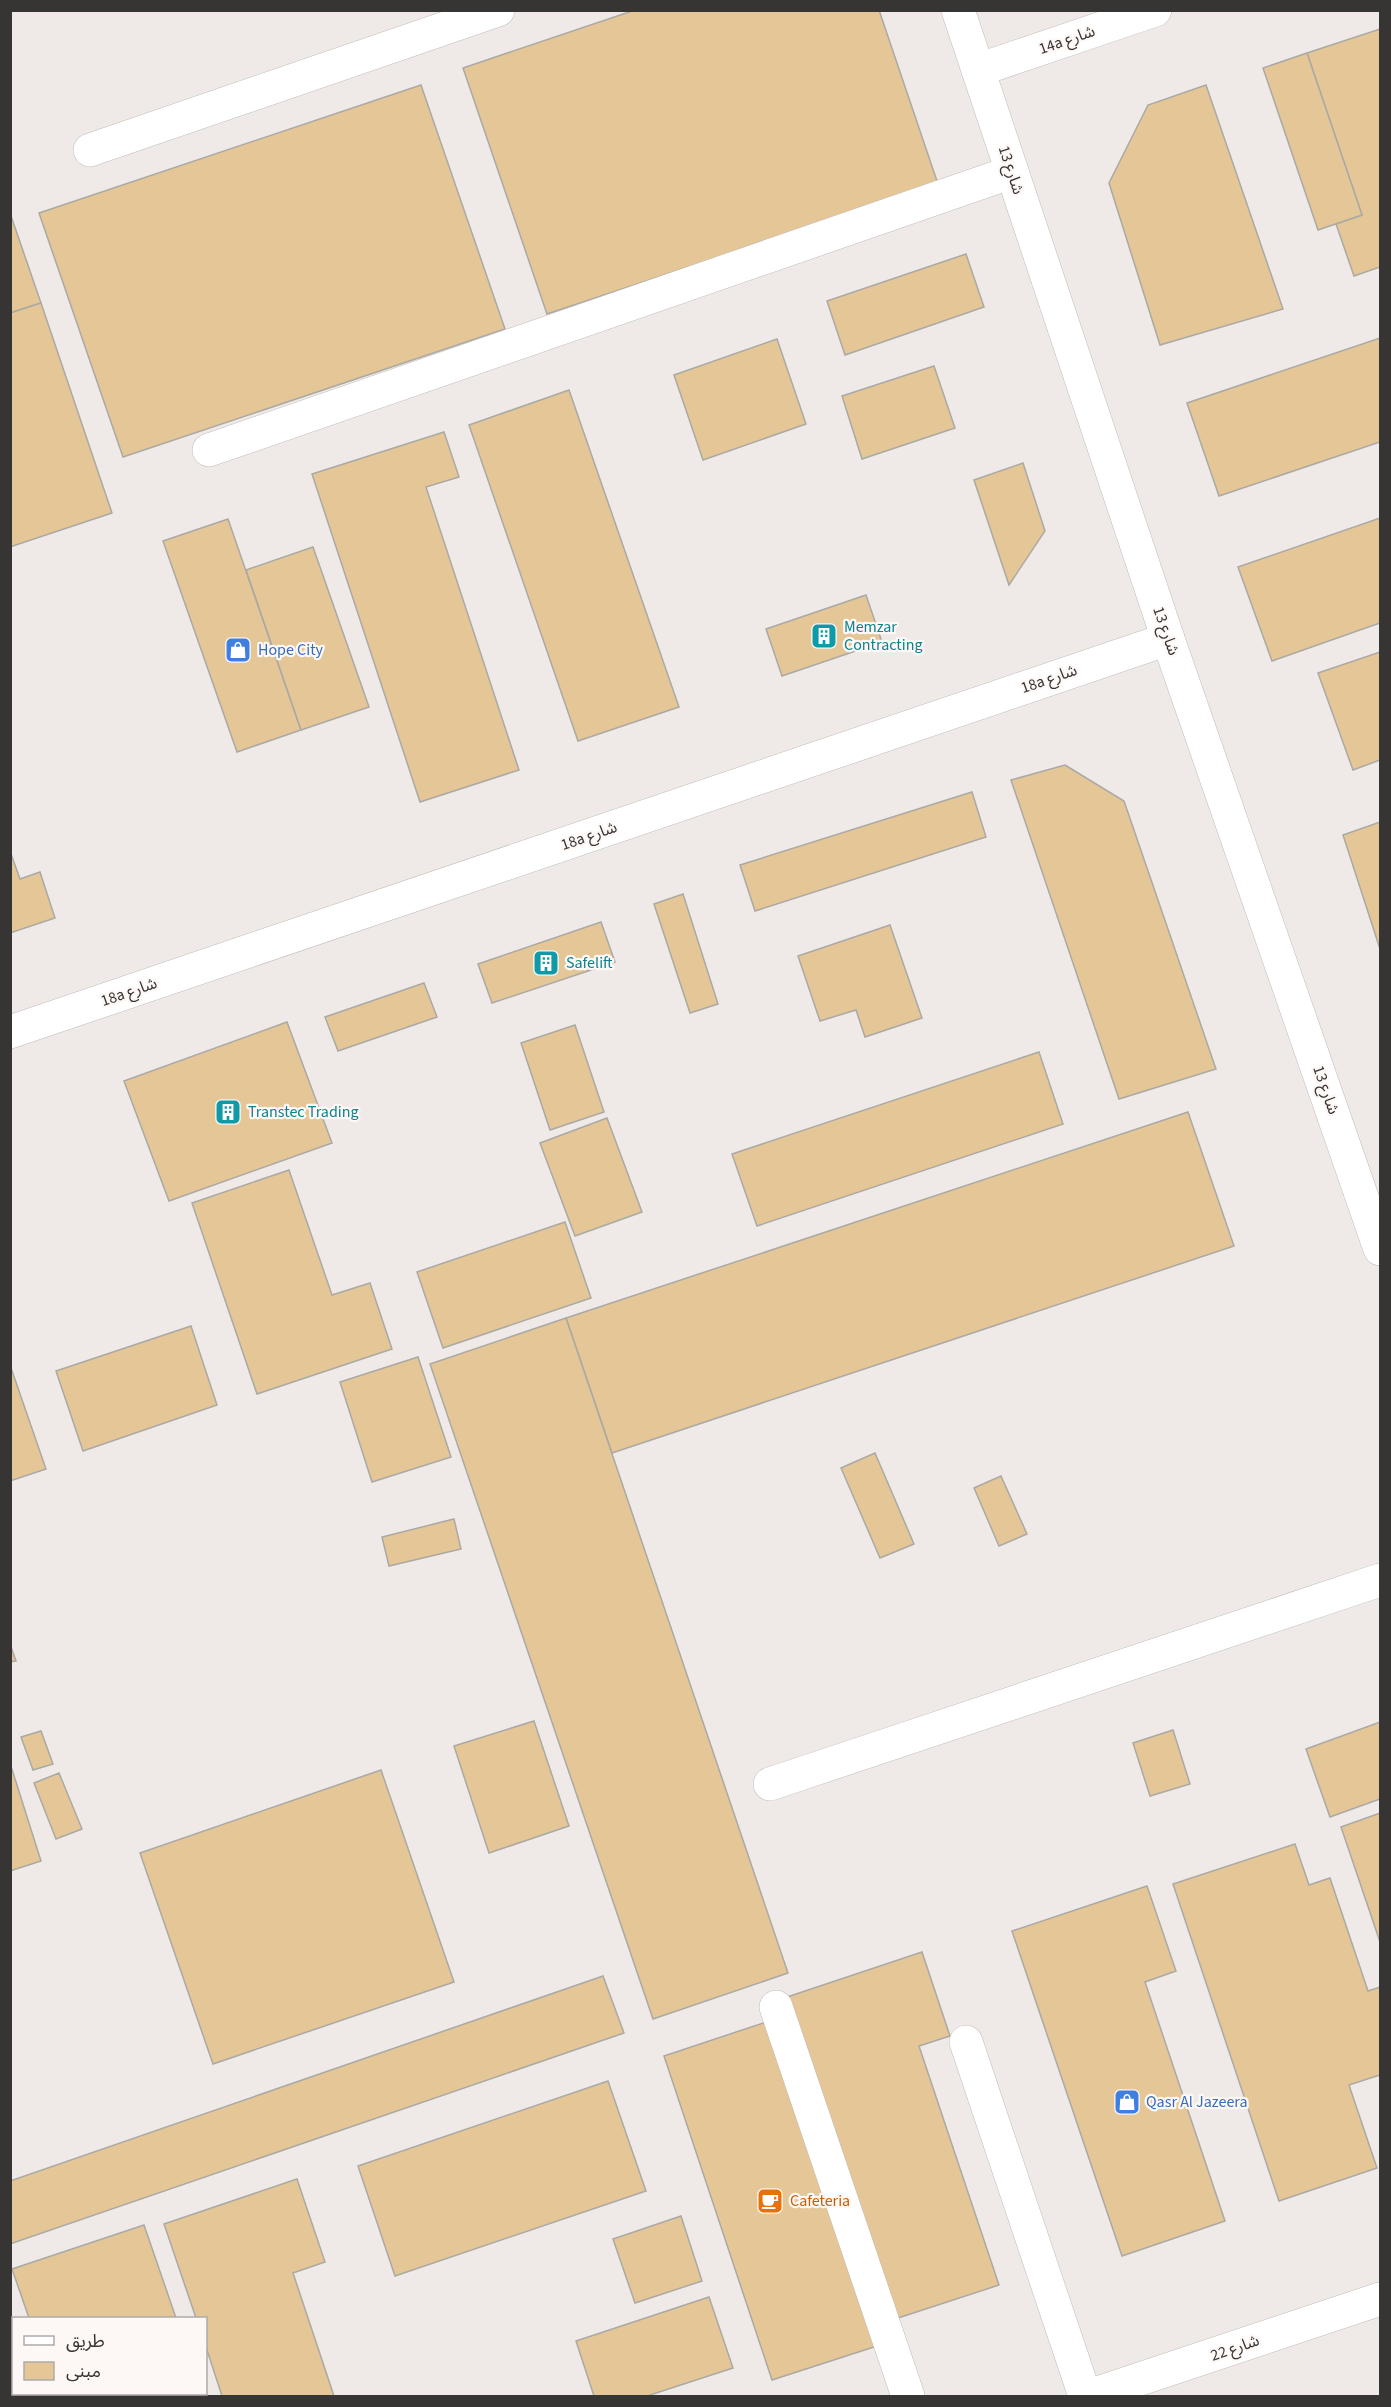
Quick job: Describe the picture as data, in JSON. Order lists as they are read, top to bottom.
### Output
{
  "streets": {
    "street": [
      "14a شارع",
      "شارع 13",
      "18a شارع",
      "شارع 22"
    ]
  },
  "crossings": [
    ["14a شارع", "شارع 13"],
    ["شارع 13", "18a شارع"]
  ],
  "places": {
    "building": ["Memzar Contracting", "Safelift", "Transtec Trading"],
    "shop": ["Hope City", "Qasr Al Jazeera"],
    "cafe": ["Cafeteria"]
  },
  "legend": ["طريق", "مبنى"]
}
